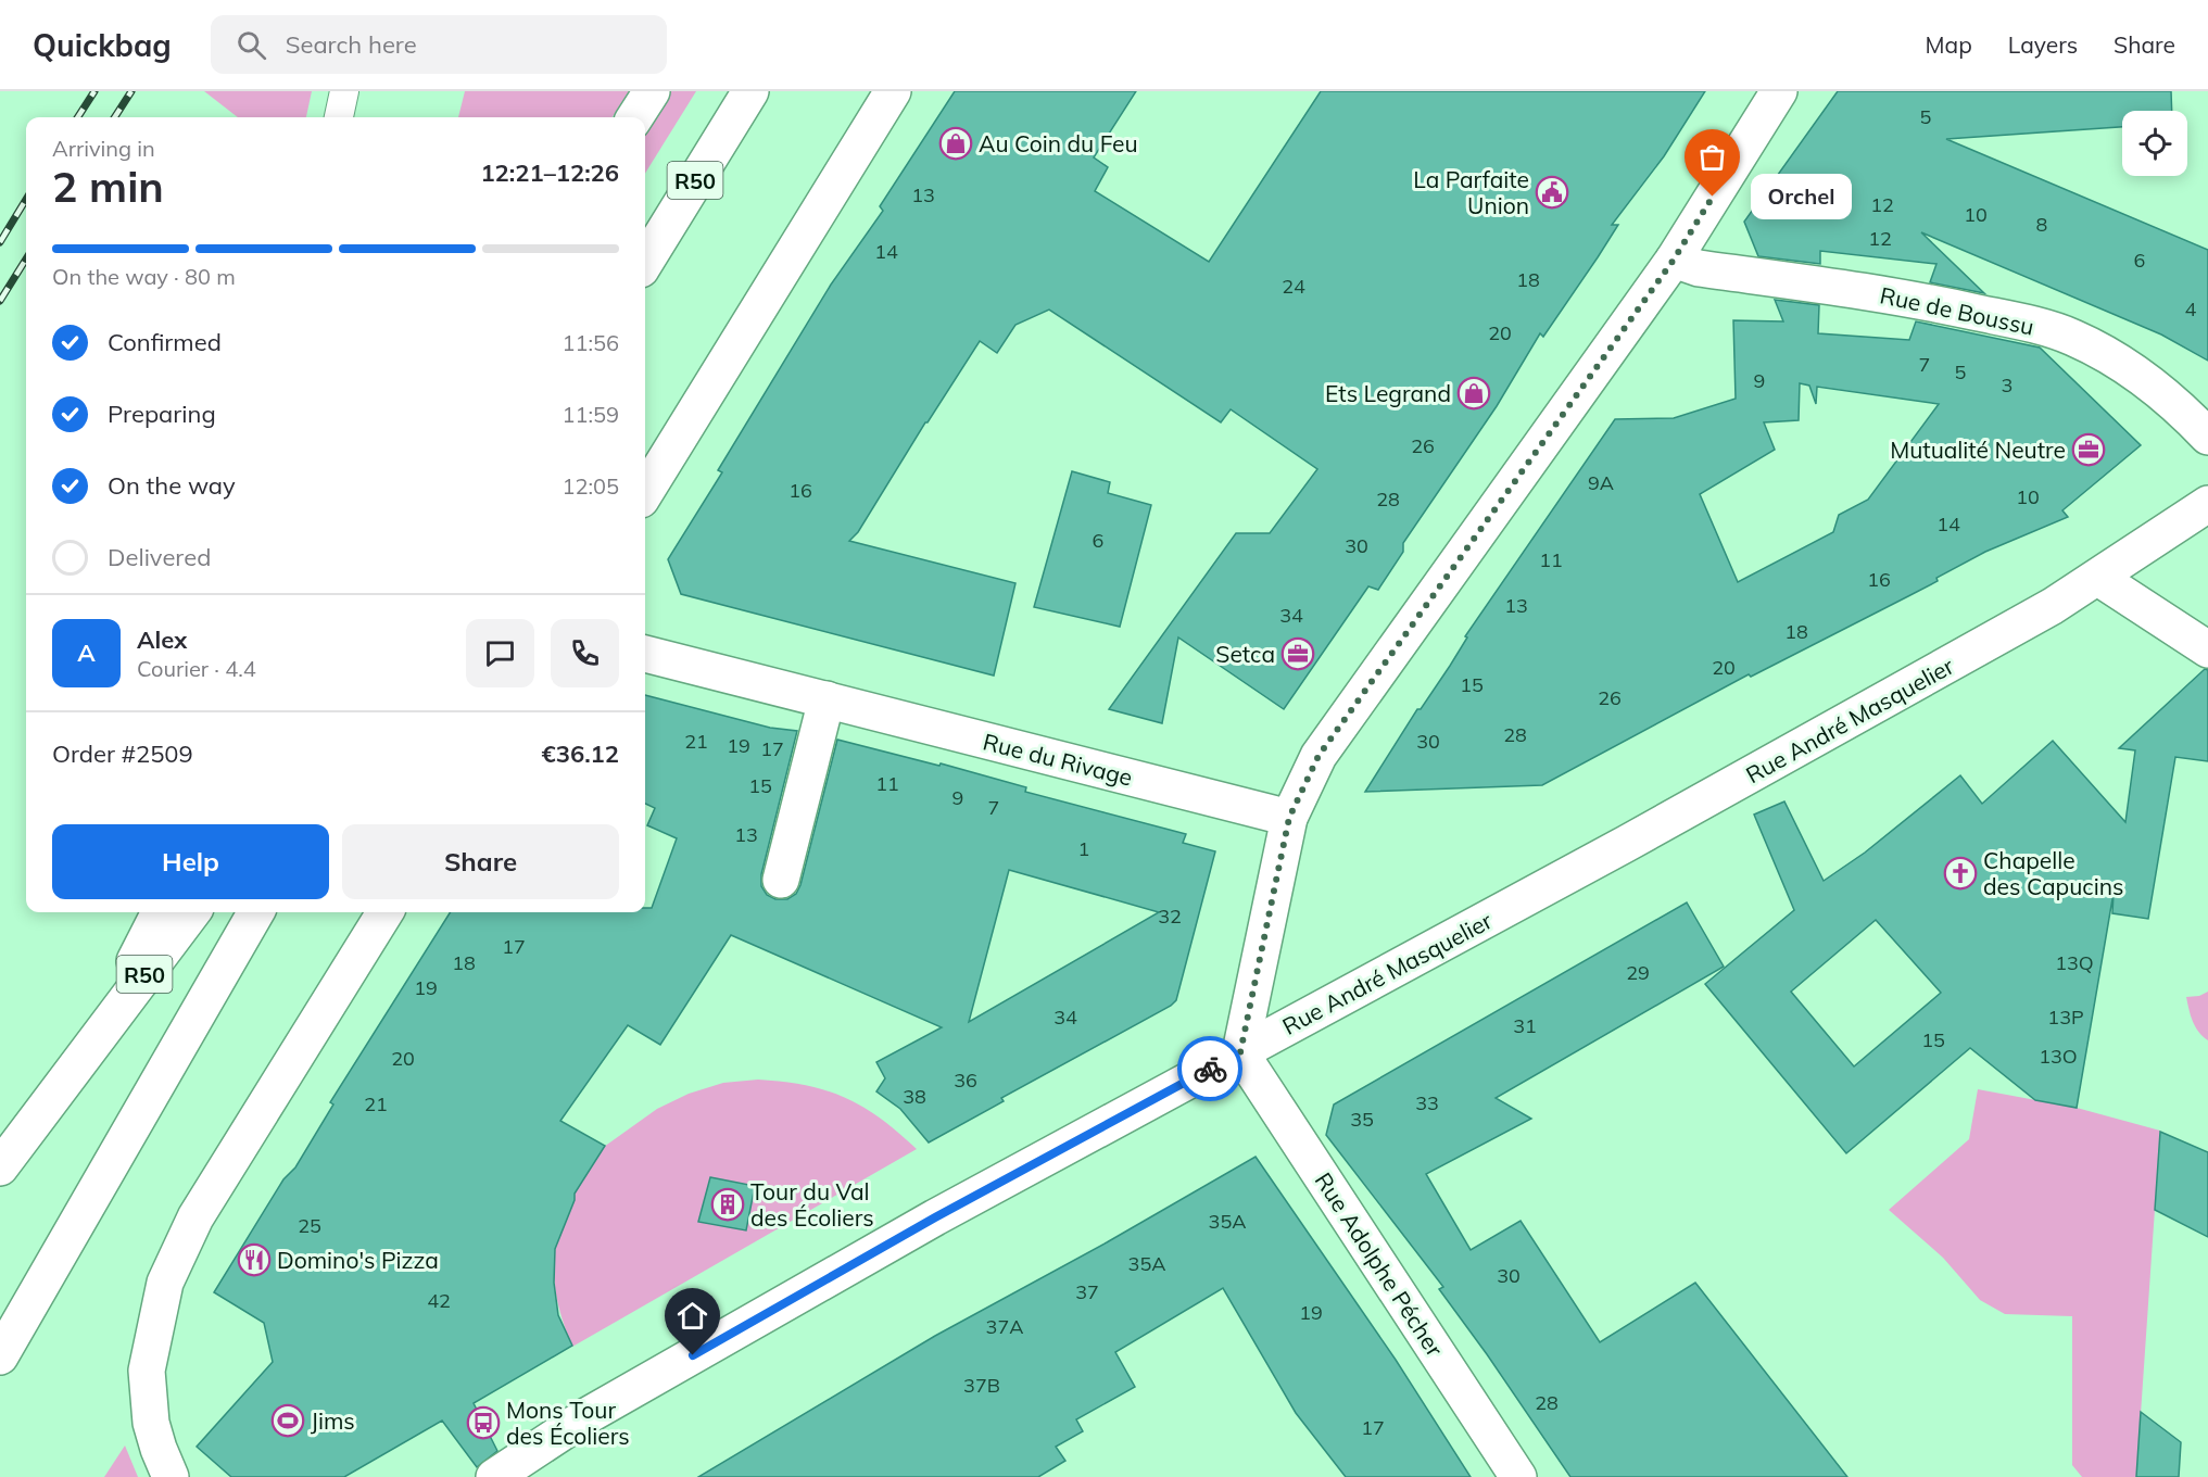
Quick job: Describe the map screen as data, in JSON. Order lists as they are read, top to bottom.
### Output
{
  "streets": {
    "main road": [
      "R50",
      "Rue de Boussu",
      "Rue André Masquelier",
      "Rue du Rivage",
      "Rue Adolphe Pécher"
    ]
  },
  "crossings": [
    ["Rue André Masquelier", "Rue Adolphe Pécher"]
  ],
  "places": {
    "shop": ["Au Coin du Feu", "Ets Legrand"],
    "public building": ["La Parfaite Union"],
    "other": ["Orchel"],
    "office": ["Mutualité Neutre", "Setca"],
    "church": ["Chapelle des Capucins"],
    "building": ["Tour du Val des Écoliers"],
    "restaurant": ["Domino's Pizza"],
    "sports": ["Jims"],
    "bus stop": ["Mons Tour des Écoliers"]
  },
  "house_numbers": [
    "5",
    "13",
    "12",
    "10",
    "8",
    "12",
    "14",
    "6",
    "18",
    "24",
    "4",
    "20",
    "7",
    "5",
    "9",
    "3",
    "26",
    "9A",
    "16",
    "10",
    "28",
    "14",
    "6",
    "30",
    "11",
    "16",
    "13",
    "34",
    "18",
    "20",
    "15",
    "26",
    "28",
    "21",
    "30",
    "19",
    "17",
    "11",
    "15",
    "9",
    "7",
    "13",
    "1",
    "32",
    "17",
    "18",
    "13Q",
    "29",
    "19",
    "34",
    "13P",
    "31",
    "15",
    "13O",
    "20",
    "36",
    "38",
    "33",
    "21",
    "35",
    "35A",
    "25",
    "35A",
    "30",
    "37",
    "42",
    "19",
    "37A",
    "37B",
    "28",
    "17"
  ],
  "page": {
    "header": "Quickbag",
    "search": "Search here",
    "nav": ["Map", "Layers", "Share"],
    "heading": ["2 min", "Arriving in", "12:21–12:26"],
    "panel": [
      "Alex",
      "Courier · 4.4",
      "Order #2509",
      "€36.12"
    ],
    "bubble": "Orchel",
    "bar": "On the way · 80 m",
    "list": [
      ["Confirmed", "11:56"],
      ["Preparing", "11:59"],
      ["On the way", "12:05"],
      "Delivered"
    ],
    "round": "A",
    "buttons": ["Help", "Share"]
  }
}
